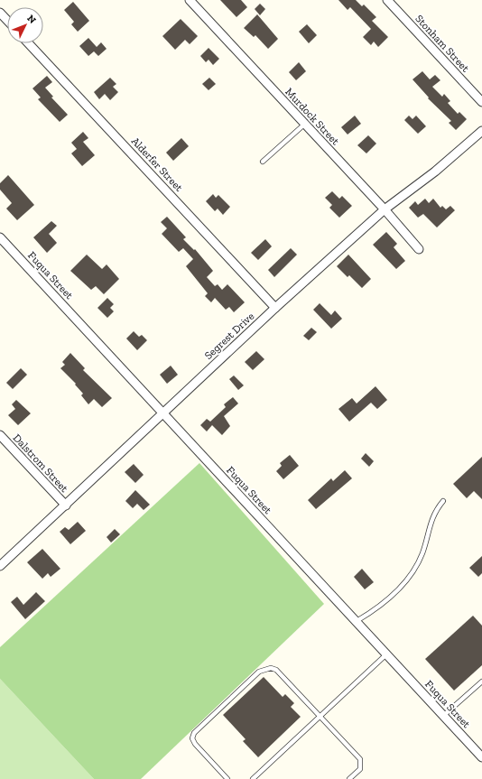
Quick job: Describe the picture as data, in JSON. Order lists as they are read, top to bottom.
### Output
{
  "streets": {
    "street": [
      "Stonham Street",
      "Murdock Street",
      "Alderfer Street",
      "Fuqua Street",
      "Segrest Drive",
      "Dalstrom Street"
    ]
  },
  "crossings": [
    ["Murdock Street", "Segrest Drive"],
    ["Alderfer Street", "Segrest Drive"],
    ["Fuqua Street", "Segrest Drive"],
    ["Segrest Drive", "Dalstrom Street"]
  ],
  "north": "top right"
}
